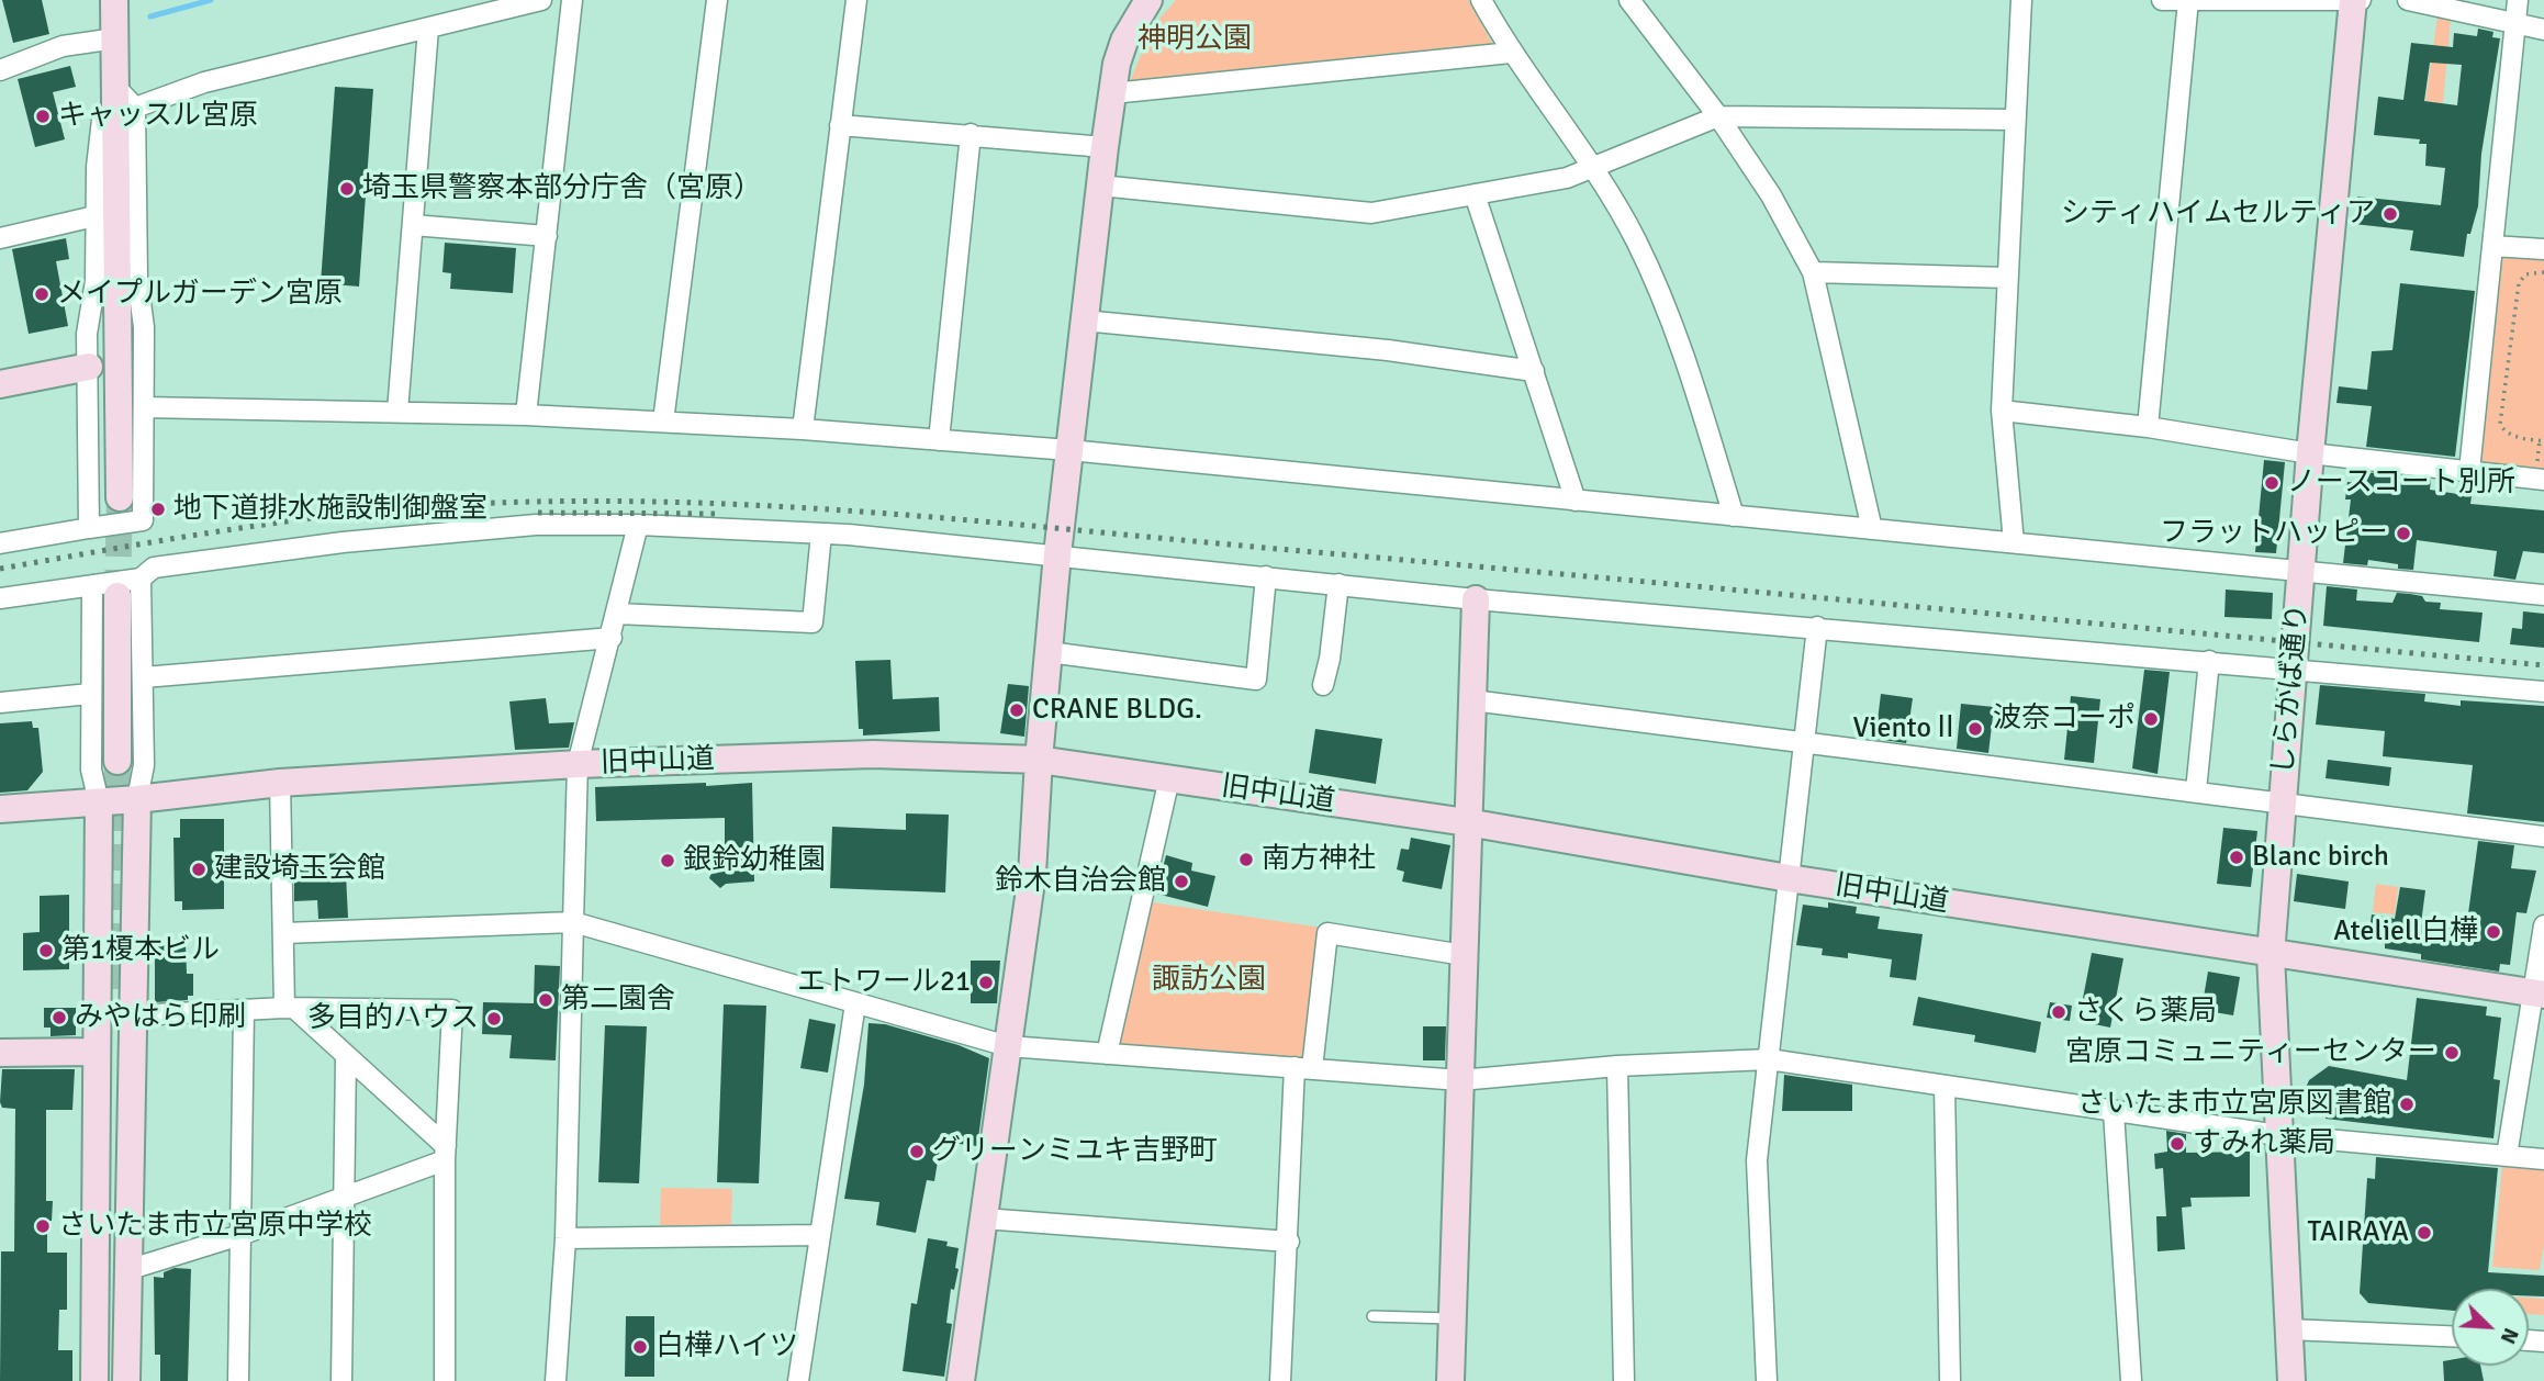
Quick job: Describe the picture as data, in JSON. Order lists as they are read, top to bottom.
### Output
{
  "streets": {
    "street": ["しらかば通り", "旧中山道"]
  },
  "crossings": [
    ["しらかば通り", "旧中山道"]
  ],
  "parks": ["神明公園", "諏訪公園"],
  "places": [
    "キャッスル宮原",
    "埼玉県警察本部分庁舎（宮原）",
    "シティハイムセルティア",
    "メイプルガーデン宮原",
    "ノースコート別所",
    "地下道排水施設制御盤室",
    "フラットハッピー",
    "CRANE BLDG.",
    "波奈コーポ",
    "VientoⅡ",
    "Blanc birch",
    "南方神社",
    "銀鈴幼稚園",
    "建設埼玉会館",
    "鈴木自治会館",
    "Ateliell白樺",
    "第1榎本ビル",
    "エトワール21",
    "第二園舎",
    "さくら薬局",
    "みやはら印刷",
    "多目的ハウス",
    "宮原コミュニティーセンター",
    "さいたま市立宮原図書館",
    "すみれ薬局",
    "グリーンミユキ吉野町",
    "さいたま市立宮原中学校",
    "TAIRAYA",
    "白樺ハイツ"
  ],
  "north": "bottom right"
}
